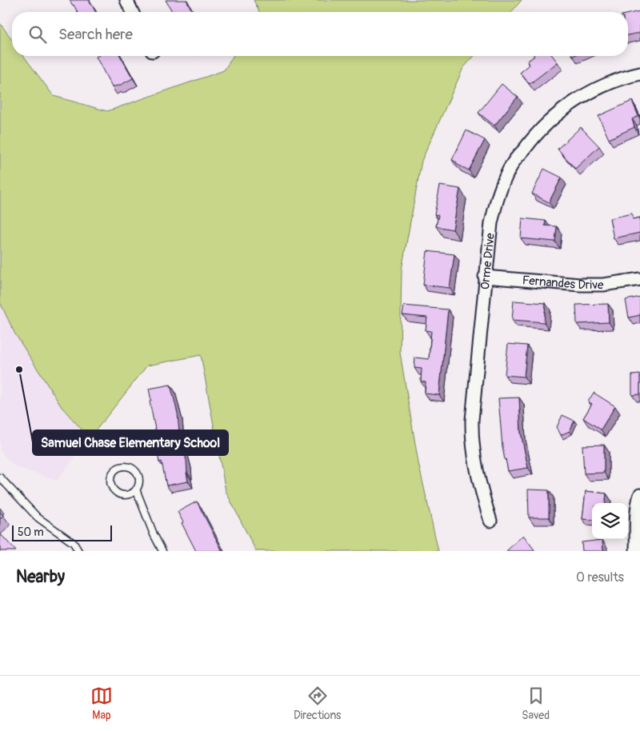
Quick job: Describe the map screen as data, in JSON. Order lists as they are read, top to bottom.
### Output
{
  "streets": {
    "street": ["Orme Drive", "Fernandes Drive"]
  },
  "crossings": [
    ["Orme Drive", "Fernandes Drive"]
  ],
  "places": ["Samuel Chase Elementary School"],
  "scale_bar": "50 m",
  "page": {
    "search": "Search here",
    "scale": "50 m",
    "heading": ["Nearby", "0 results"],
    "nav": ["Map", "Directions", "Saved"]
  }
}
